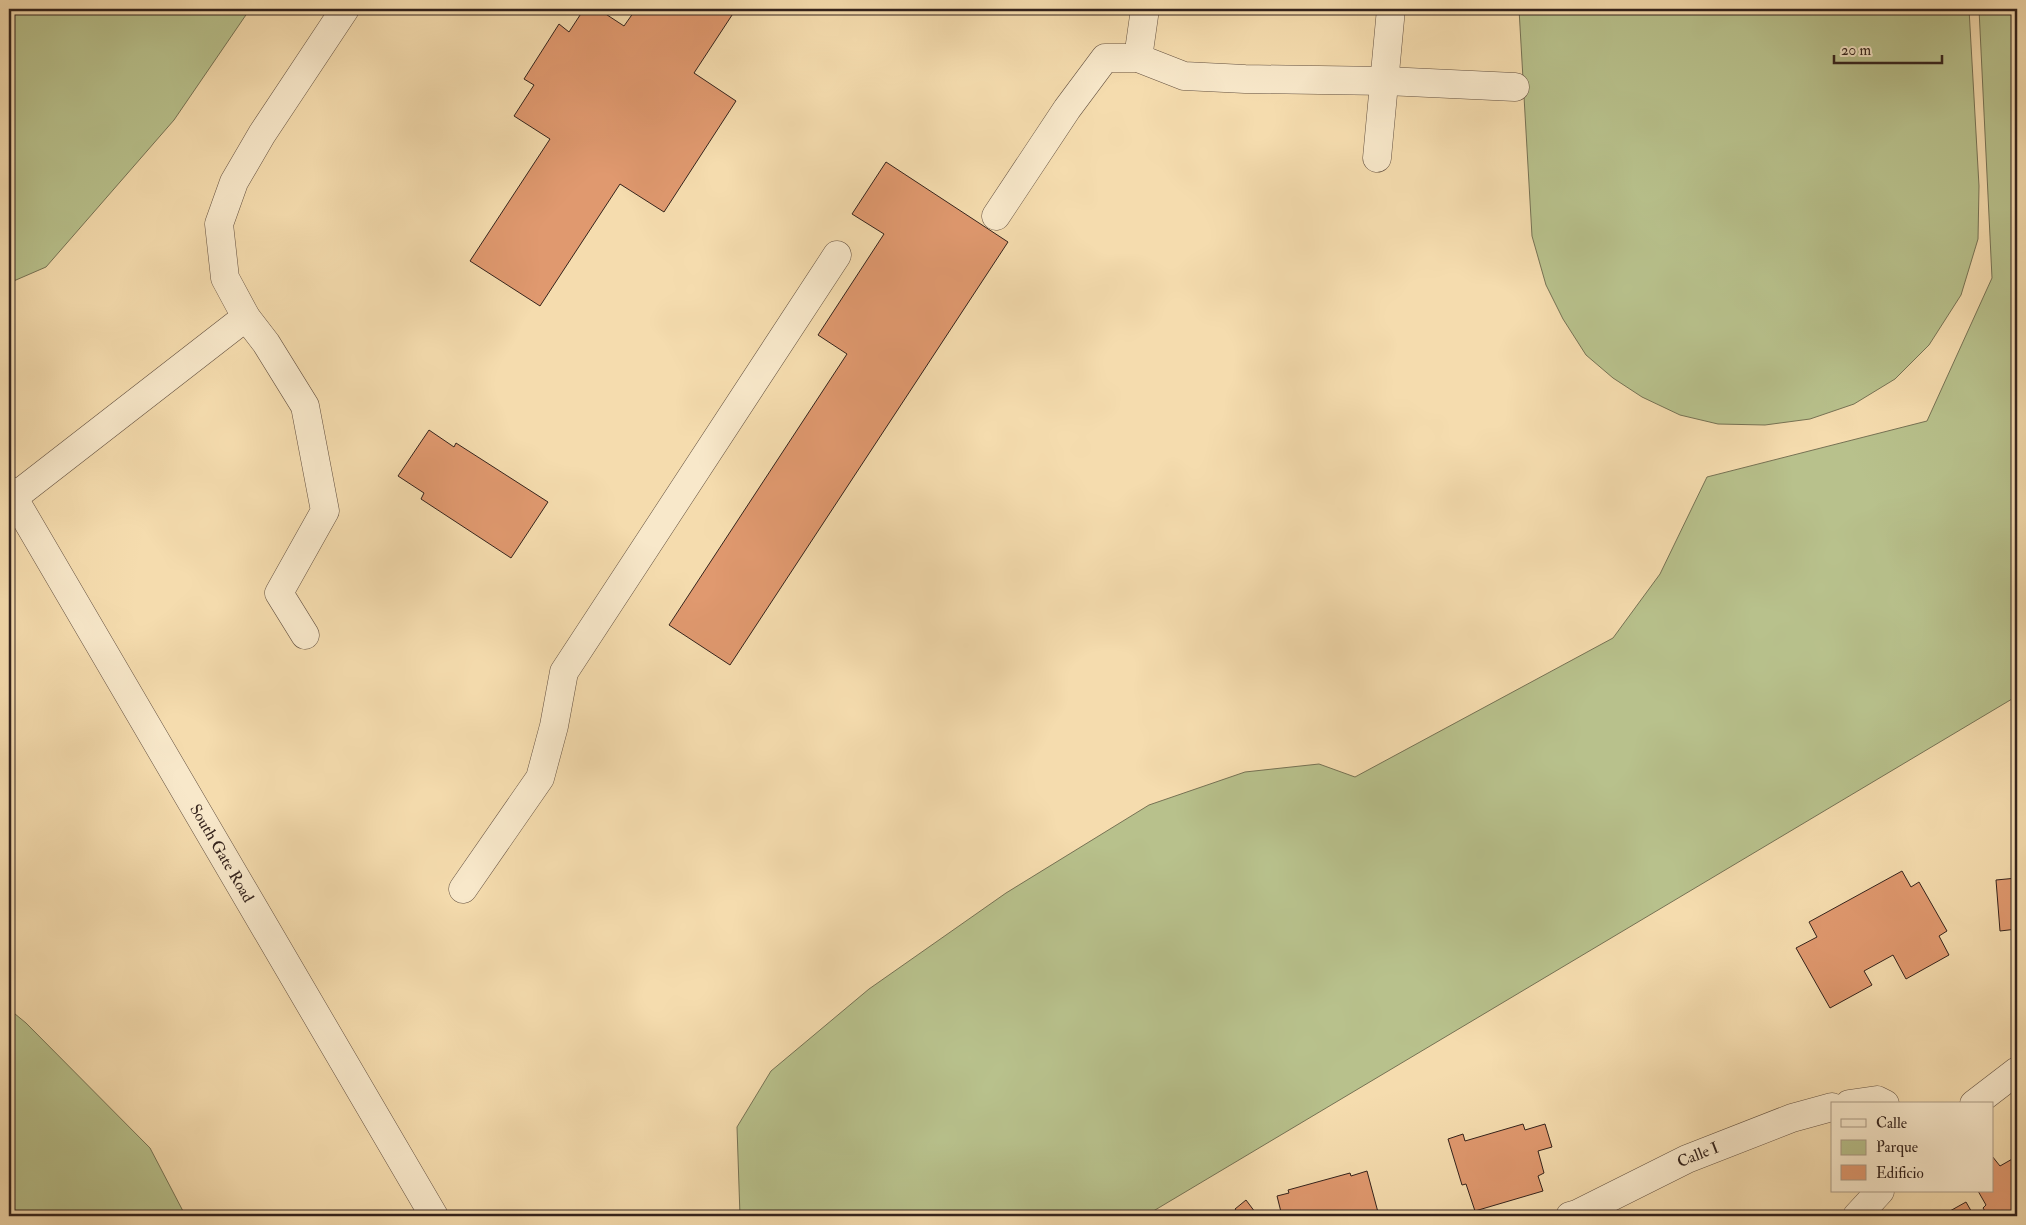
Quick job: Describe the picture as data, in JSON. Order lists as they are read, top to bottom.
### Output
{
  "streets": {
    "street": ["South Gate Road", "Calle I"]
  },
  "legend": ["Calle", "Parque", "Edificio"],
  "scale_bar": "20 m"
}
